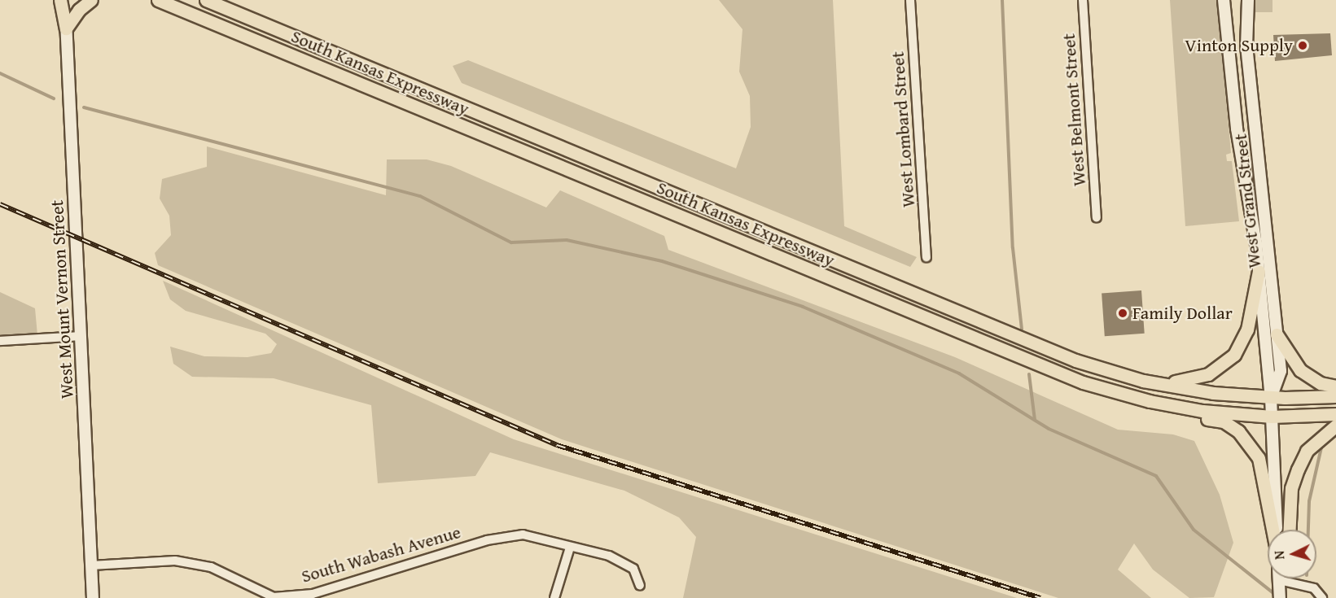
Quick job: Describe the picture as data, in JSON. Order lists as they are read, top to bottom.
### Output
{
  "streets": {
    "main road": ["South Kansas Expressway", "West Grand Street", "West Mount Vernon Street"],
    "street": ["West Belmont Street", "West Lombard Street", "South Wabash Avenue"]
  },
  "crossings": [
    ["South Kansas Expressway", "West Grand Street"],
    ["West Mount Vernon Street", "South Wabash Avenue"]
  ],
  "places": ["Vinton Supply", "Family Dollar"],
  "north": "left"
}
